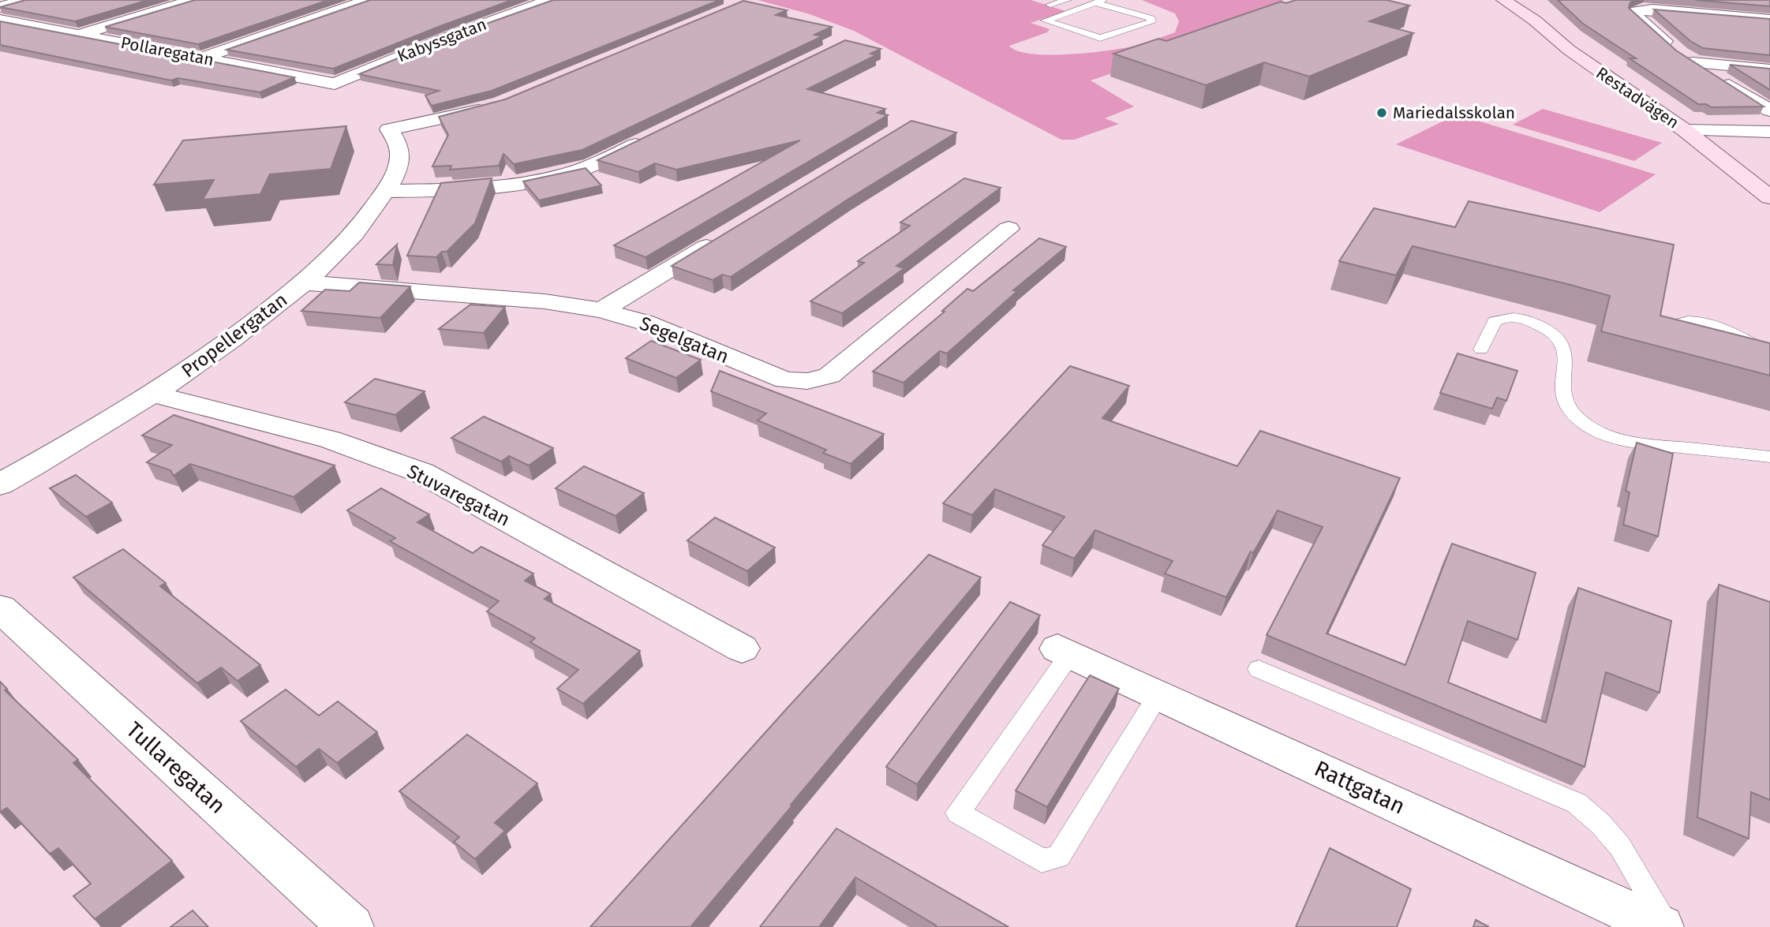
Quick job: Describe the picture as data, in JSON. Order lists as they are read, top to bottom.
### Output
{
  "streets": {
    "street": [
      "Kabyssgatan",
      "Pollaregatan",
      "Restadvägen",
      "Propellergatan",
      "Segelgatan",
      "Stuvaregatan",
      "Tullaregatan",
      "Rattgatan"
    ]
  },
  "crossings": [
    ["Kabyssgatan", "Pollaregatan"],
    ["Propellergatan", "Segelgatan"],
    ["Propellergatan", "Stuvaregatan"]
  ],
  "places": ["Mariedalsskolan"]
}
